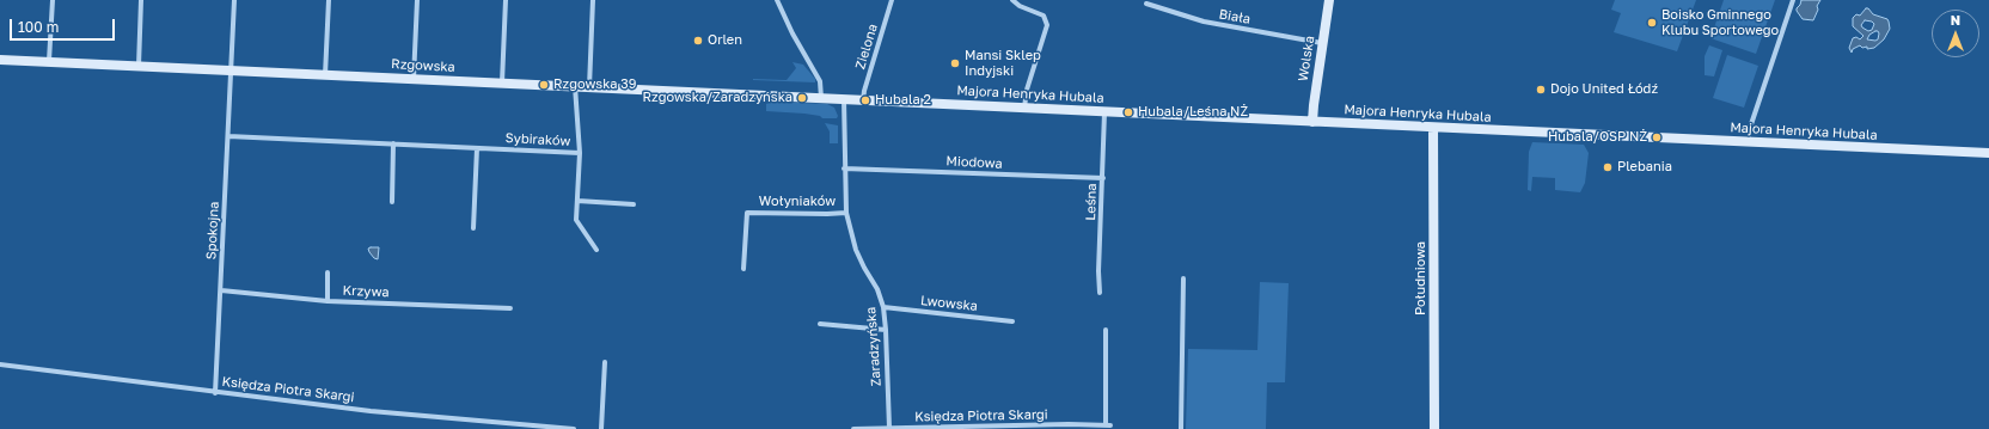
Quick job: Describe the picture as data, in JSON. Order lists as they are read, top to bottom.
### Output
{
  "streets": {
    "main road": [
      "Wolska",
      "Rzgowska",
      "Majora Henryka Hubala",
      "Południowa"
    ],
    "street": [
      "Biała",
      "Zielona",
      "Sybiraków",
      "Miodowa",
      "Wołyniaków",
      "Leśna",
      "Spokojna",
      "Krzywa",
      "Lwowska",
      "Zaradzyńska",
      "Księdza Piotra Skargi"
    ]
  },
  "crossings": [
    ["Biała", "Wolska"],
    ["Zielona", "Majora Henryka Hubala"],
    ["Wolska", "Majora Henryka Hubala"],
    ["Rzgowska", "Majora Henryka Hubala"],
    ["Rzgowska", "Spokojna"],
    ["Rzgowska", "Zaradzyńska"],
    ["Majora Henryka Hubala", "Leśna"],
    ["Majora Henryka Hubala", "Południowa"],
    ["Majora Henryka Hubala", "Zaradzyńska"],
    ["Sybiraków", "Spokojna"],
    ["Miodowa", "Leśna"],
    ["Miodowa", "Zaradzyńska"],
    ["Wołyniaków", "Zaradzyńska"],
    ["Spokojna", "Krzywa"],
    ["Spokojna", "Księdza Piotra Skargi"],
    ["Lwowska", "Zaradzyńska"],
    ["Zaradzyńska", "Księdza Piotra Skargi"]
  ],
  "places": [
    "Boisko Gminnego Klubu Sportowego",
    "Orlen",
    "Mansi Sklep Indyjski",
    "Rzgowska 39",
    "Dojo United Łódź",
    "Rzgowska/Zaradzyńska",
    "Hubala 2",
    "Hubala/Leśna NŻ",
    "Hubala/OSP NŻ",
    "Plebania"
  ],
  "scale_bar": "100 m",
  "north": "top"
}
